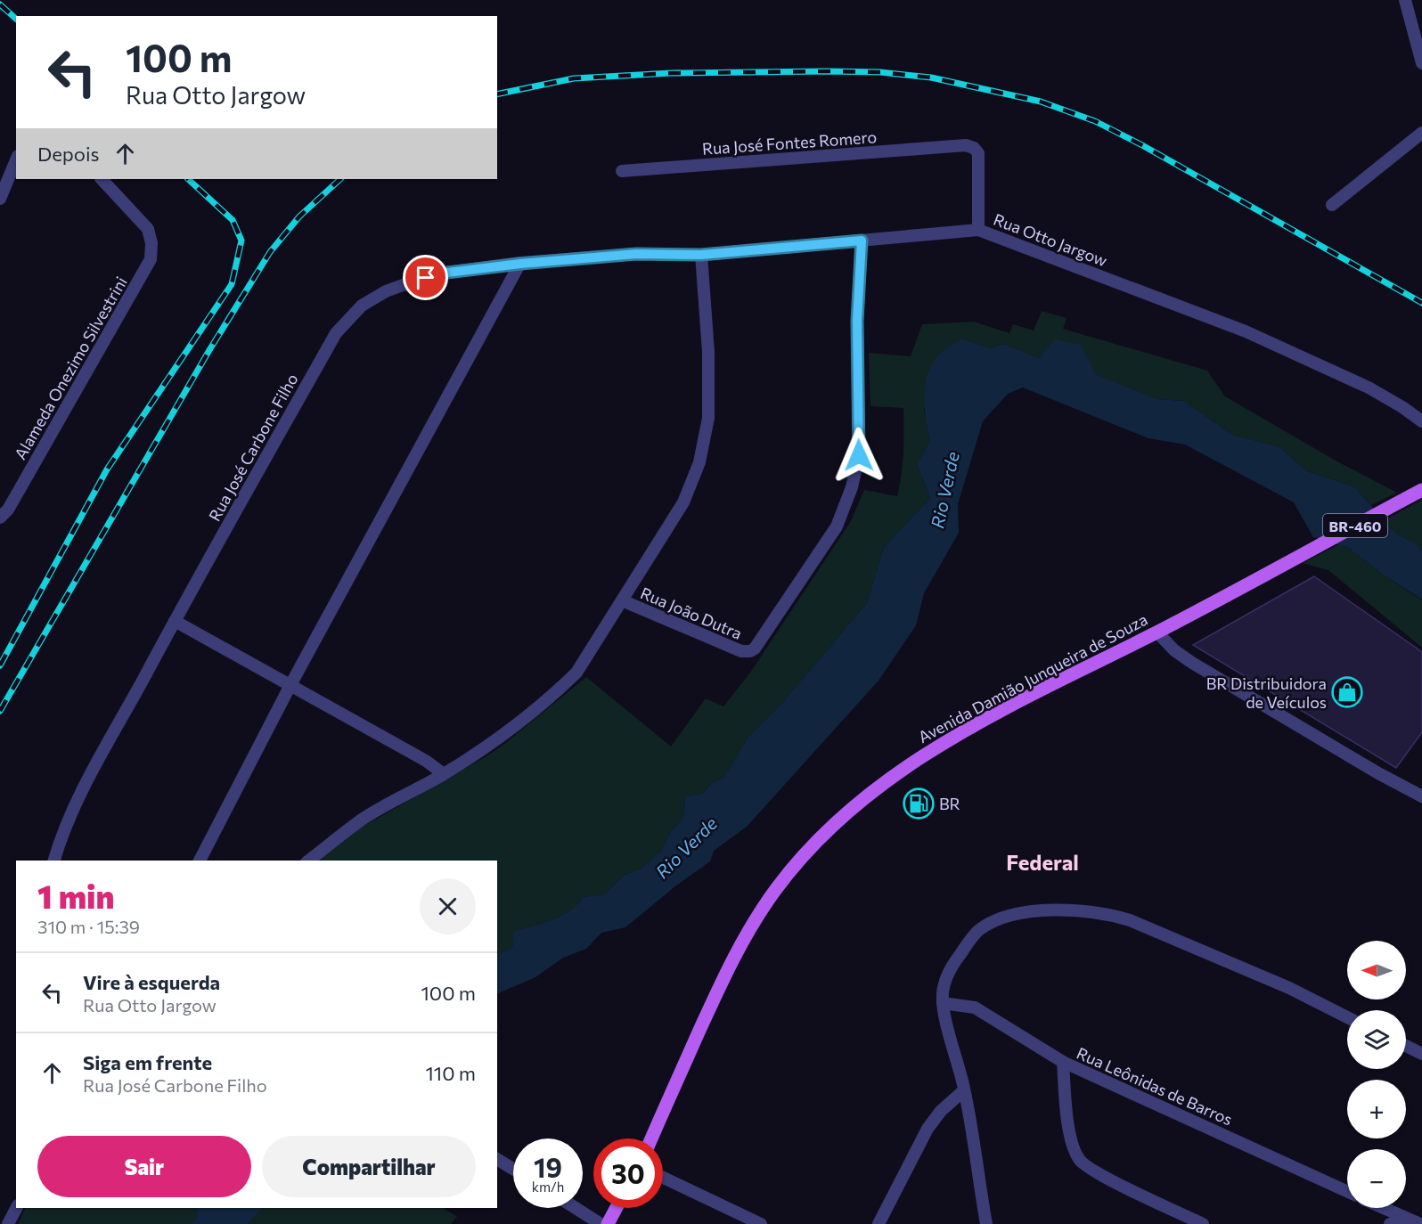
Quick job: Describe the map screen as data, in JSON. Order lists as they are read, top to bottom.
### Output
{
  "streets": {
    "main road": ["BR-460", "Avenida Damião Junqueira de Souza"],
    "street": [
      "Rua José Fontes Romero",
      "Rua Otto Jargow",
      "Alameda Onezimo Silvestrini",
      "Rua José Carbone Filho",
      "Rua João Dutra",
      "Rua Leônidas de Barros"
    ]
  },
  "crossings": [
    ["Rua Otto Jargow", "Rua José Carbone Filho"],
    ["Rua Otto Jargow", "Rua João Dutra"]
  ],
  "districts": ["Federal"],
  "water": ["Rio Verde"],
  "places": {
    "shop": ["BR Distribuidora de Veículos"],
    "fuel station": ["BR"]
  },
  "north": "left",
  "page": {
    "turn": ["100 m", "Rua Otto Jargow"],
    "then": "Depois",
    "heading": ["1 min", "310 m · 15:39"],
    "map_buttons": ["+", "−"],
    "list": [
      {
        "name": "Vire à esquerda",
        "note": "Rua Otto Jargow",
        "value": "100 m"
      },
      {
        "name": "Siga em frente",
        "note": "Rua José Carbone Filho",
        "value": "110 m"
      }
    ],
    "buttons": ["Sair", "Compartilhar"],
    "speed": "19 km/h",
    "limit": "30"
  }
}
